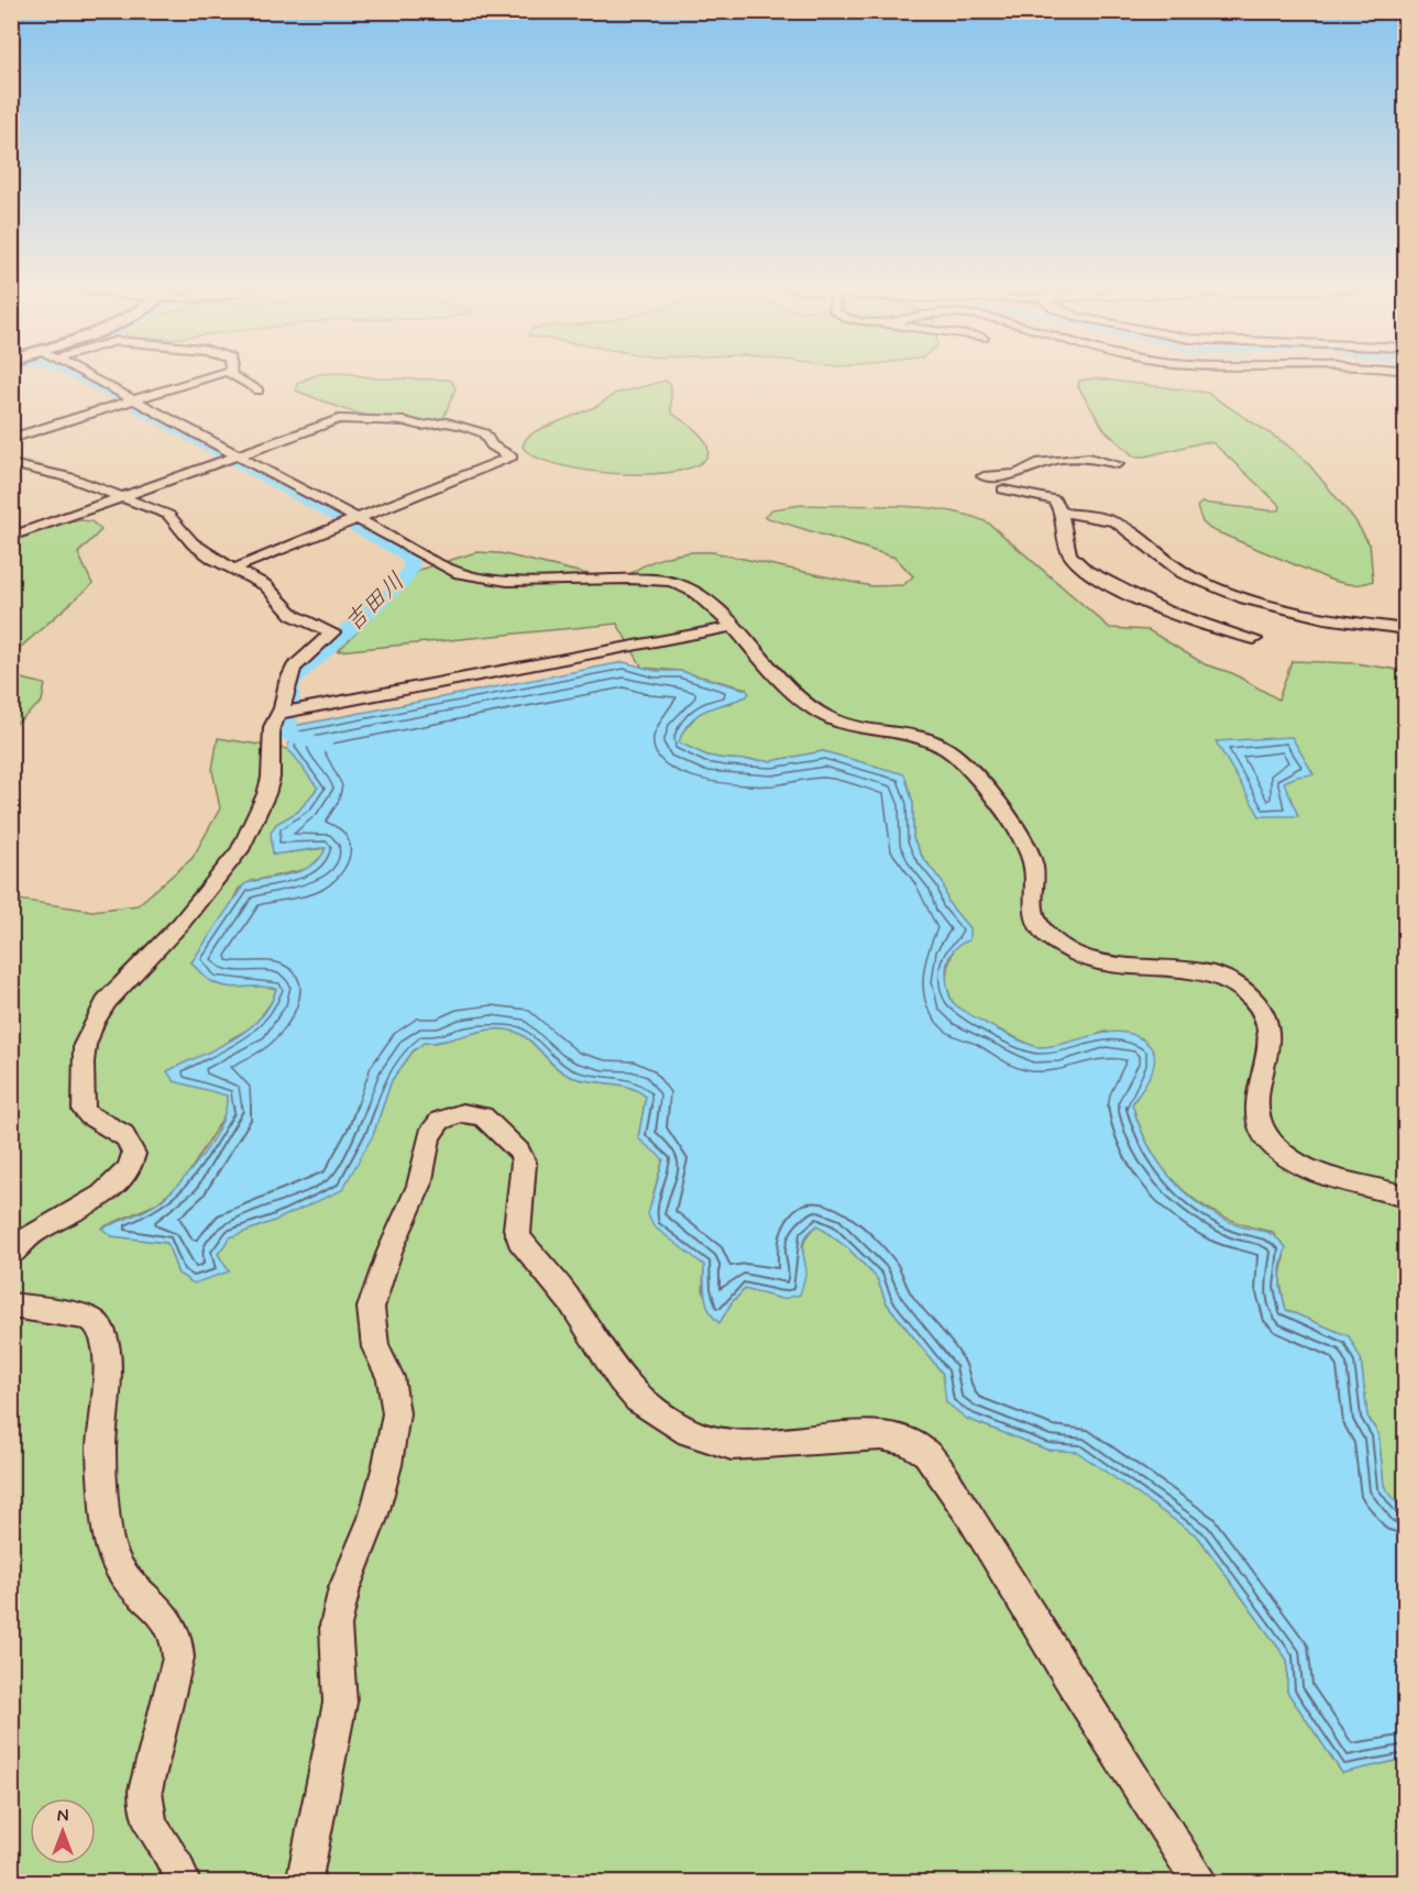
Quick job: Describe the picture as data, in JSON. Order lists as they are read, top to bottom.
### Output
{
  "water": ["吉田川"],
  "north": "top"
}
